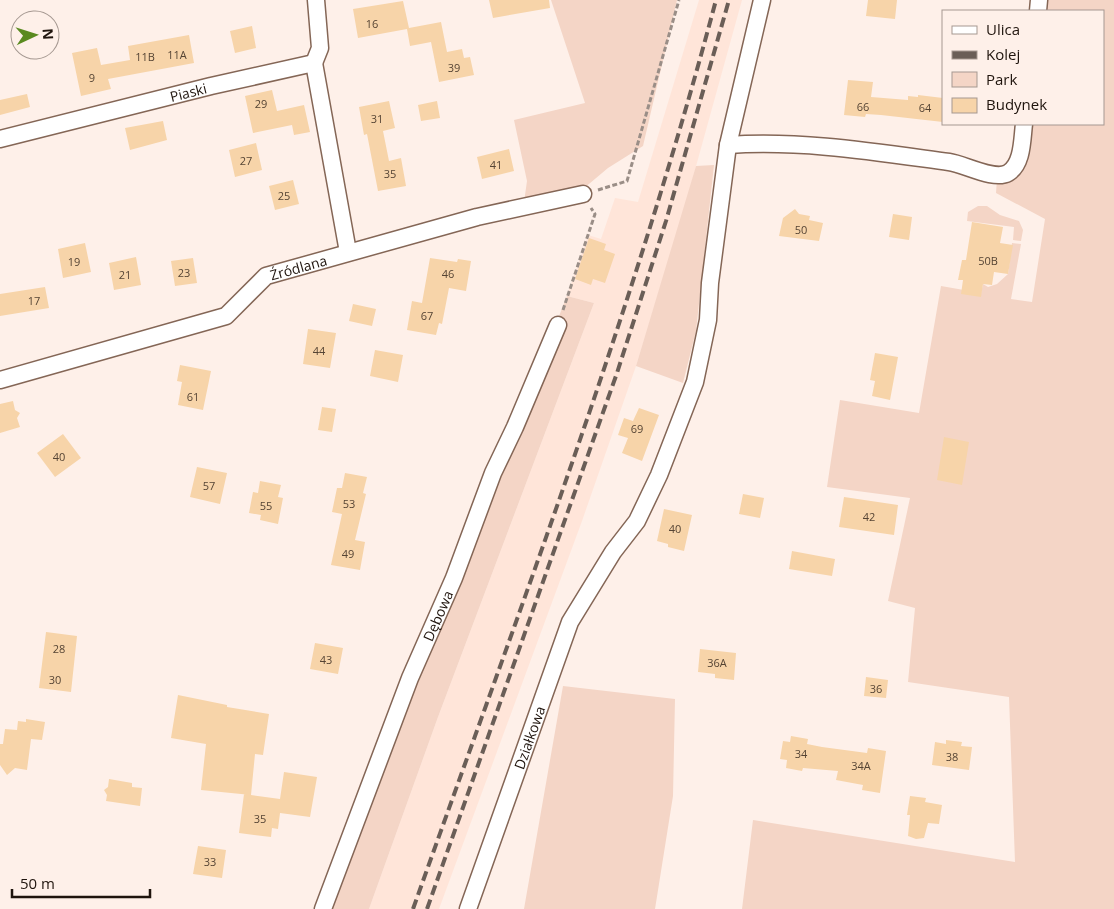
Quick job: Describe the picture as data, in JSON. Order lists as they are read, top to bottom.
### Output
{
  "streets": {
    "street": [
      "Piaski",
      "Źródlana",
      "Dębowa",
      "Działkowa"
    ]
  },
  "house_numbers": [
    "16",
    "11A",
    "11B",
    "39",
    "9",
    "29",
    "66",
    "64",
    "31",
    "27",
    "41",
    "35",
    "25",
    "50",
    "50B",
    "19",
    "23",
    "46",
    "21",
    "17",
    "67",
    "44",
    "61",
    "69",
    "40",
    "57",
    "53",
    "55",
    "42",
    "40",
    "49",
    "28",
    "43",
    "36A",
    "30",
    "36",
    "34",
    "38",
    "34A",
    "35",
    "33"
  ],
  "legend": [
    "Ulica",
    "Kolej",
    "Park",
    "Budynek"
  ],
  "scale_bar": "50 m",
  "north": "right"
}
